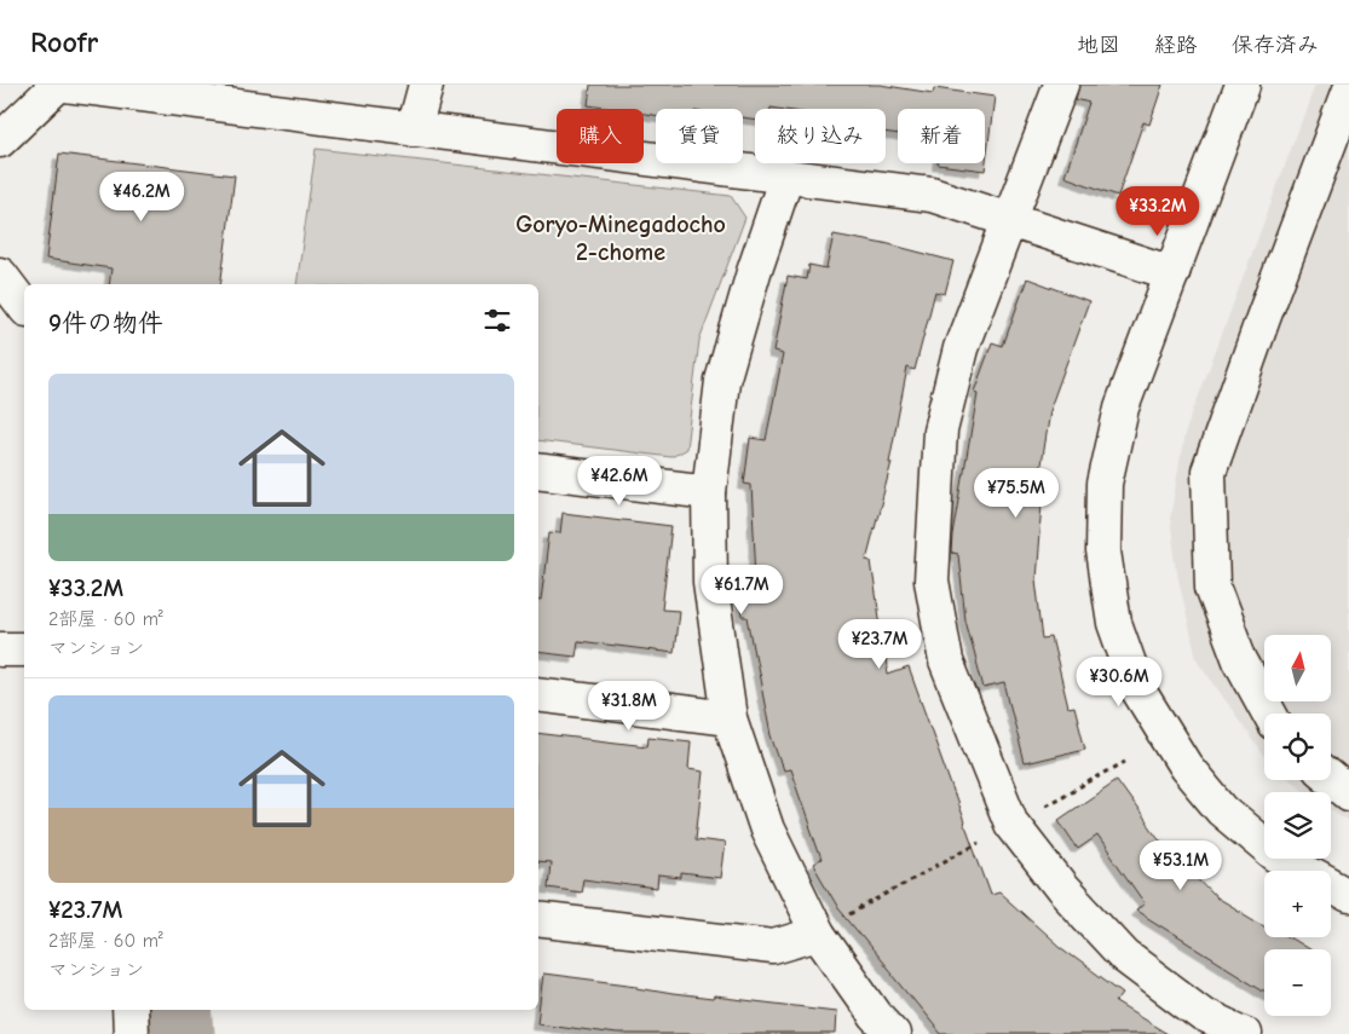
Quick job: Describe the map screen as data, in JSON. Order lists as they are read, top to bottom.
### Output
{
  "districts": ["Goryo-Minegadocho 2-chome"],
  "north": "top",
  "page": {
    "header": "Roofr",
    "nav": ["地図", "経路", "保存済み"],
    "chip": [
      "購入",
      "賃貸",
      "絞り込み",
      "新着"
    ],
    "price": [
      "¥46.2M",
      "¥33.2M",
      "¥42.6M",
      "¥75.5M",
      "¥61.7M",
      "¥23.7M",
      "¥30.6M",
      "¥31.8M",
      "¥53.1M"
    ],
    "heading": "9件の物件",
    "list": [
      {
        "name": "¥33.2M",
        "note": "2部屋 · 60 m² · マンション"
      },
      {
        "name": "¥23.7M",
        "note": "2部屋 · 60 m² · マンション"
      }
    ],
    "map_buttons": ["+", "−"]
  }
}
